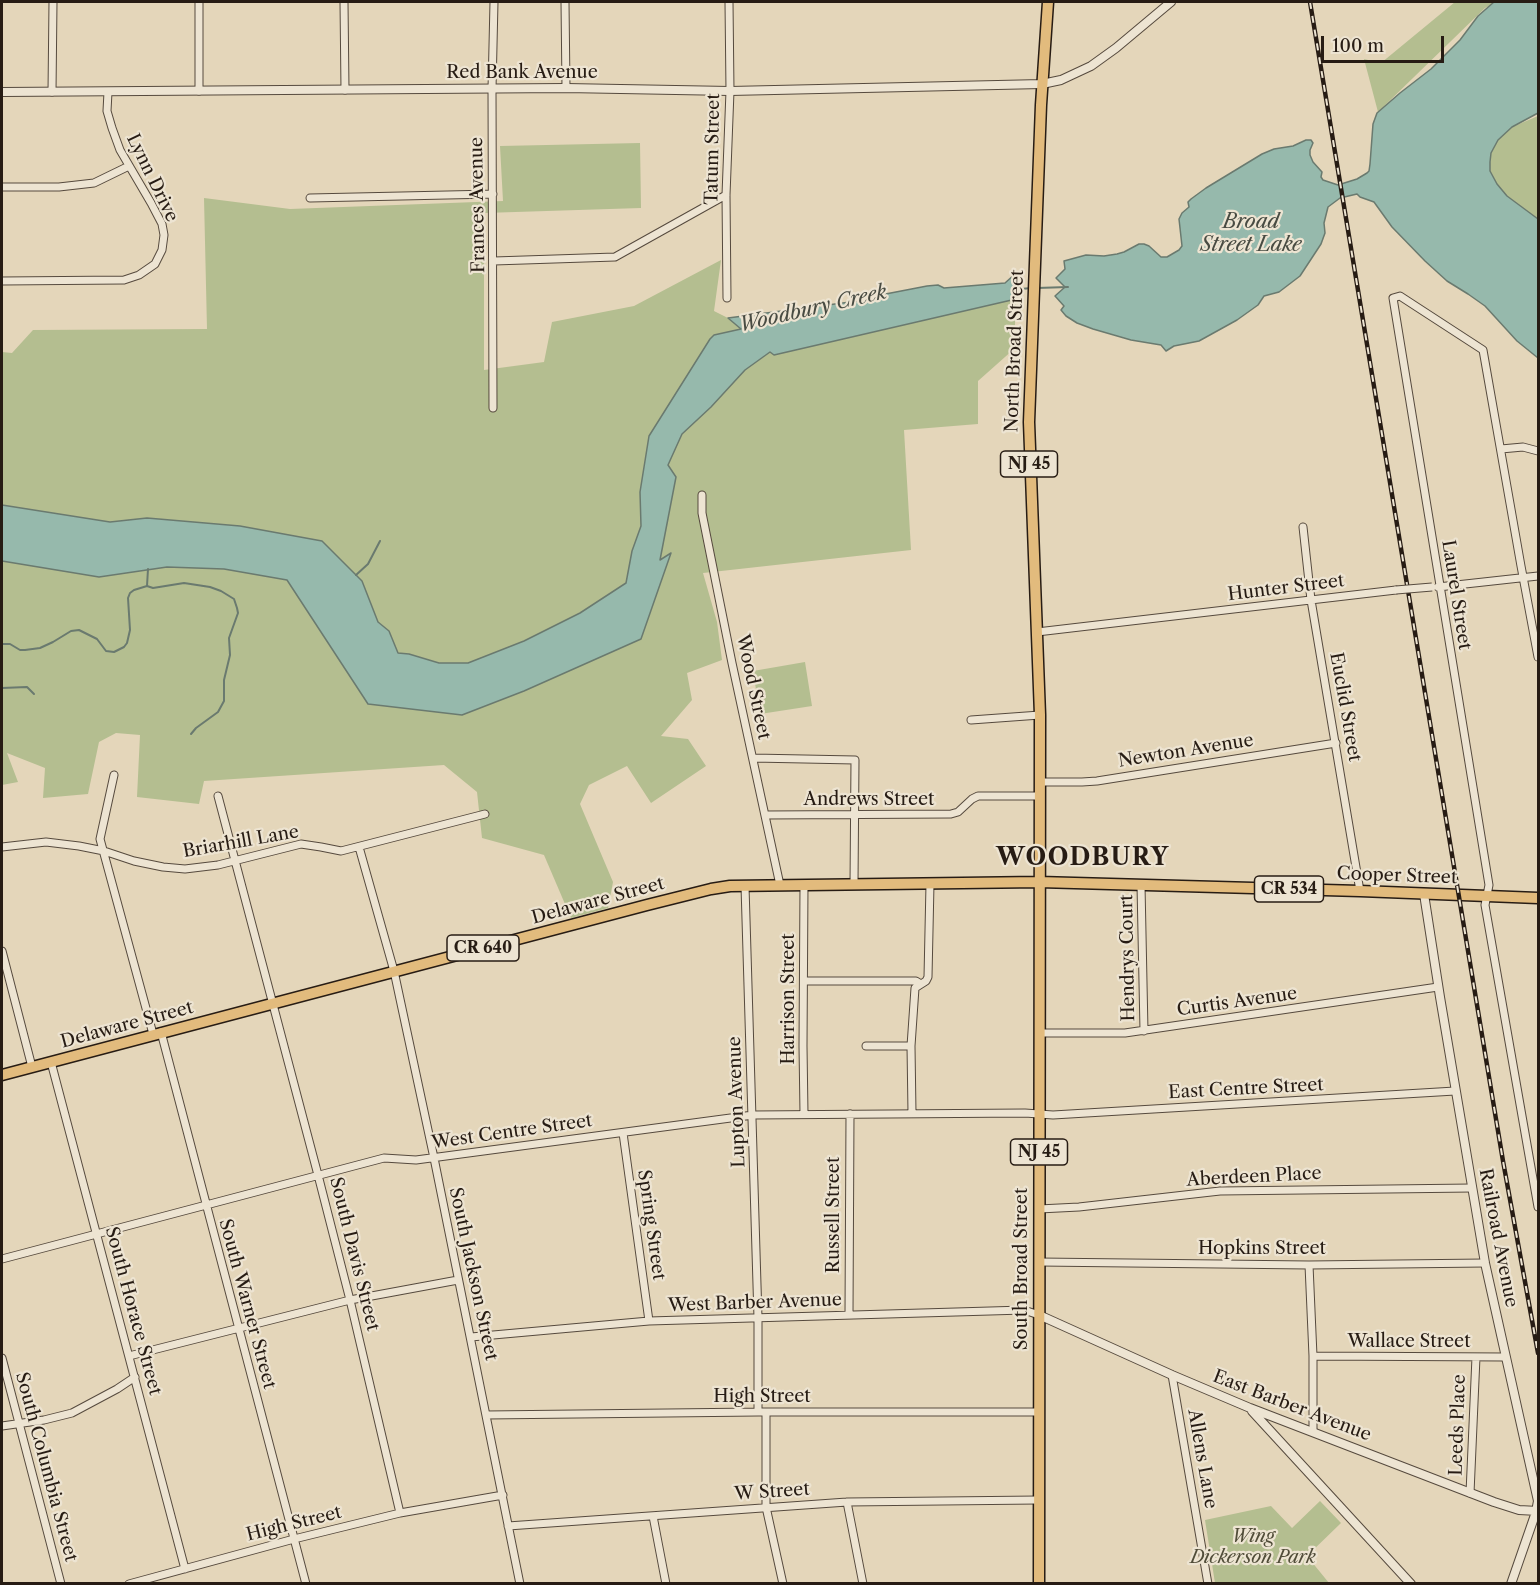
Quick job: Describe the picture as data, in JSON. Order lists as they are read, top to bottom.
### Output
{
  "streets": {
    "main road": [
      "North Broad Street",
      "NJ 45",
      "Cooper Street",
      "CR 534",
      "Delaware Street",
      "CR 640",
      "South Broad Street"
    ],
    "street": [
      "Red Bank Avenue",
      "Tatum Street",
      "Lynn Drive",
      "Frances Avenue",
      "Hunter Street",
      "Laurel Street",
      "Wood Street",
      "Euclid Street",
      "Newton Avenue",
      "Andrews Street",
      "Briarhill Lane",
      "Hendrys Court",
      "Harrison Street",
      "Curtis Avenue",
      "East Centre Street",
      "Lupton Avenue",
      "West Centre Street",
      "Aberdeen Place",
      "Russell Street",
      "Spring Street",
      "Railroad Avenue",
      "Hopkins Street",
      "South Davis Street",
      "South Jackson Street",
      "West Barber Avenue",
      "South Warner Street",
      "South Horace Street",
      "Wallace Street",
      "High Street",
      "East Barber Avenue",
      "Leeds Place",
      "Allens Lane",
      "South Columbia Street",
      "W Street"
    ]
  },
  "crossings": [
    ["Red Bank Avenue", "Tatum Street"],
    ["Red Bank Avenue", "Lynn Drive"],
    ["Red Bank Avenue", "Frances Avenue"],
    ["Red Bank Avenue", "North Broad Street"],
    ["North Broad Street", "Hunter Street"],
    ["North Broad Street", "Newton Avenue"],
    ["North Broad Street", "Andrews Street"],
    ["North Broad Street", "Cooper Street"],
    ["North Broad Street", "Delaware Street"],
    ["North Broad Street", "South Broad Street"],
    ["Hunter Street", "Laurel Street"],
    ["Hunter Street", "Euclid Street"],
    ["Laurel Street", "Cooper Street"],
    ["Wood Street", "Andrews Street"],
    ["Wood Street", "Delaware Street"],
    ["Euclid Street", "Newton Avenue"],
    ["Euclid Street", "Cooper Street"],
    ["Briarhill Lane", "South Davis Street"],
    ["Briarhill Lane", "South Jackson Street"],
    ["Briarhill Lane", "South Warner Street"],
    ["Cooper Street", "Delaware Street"],
    ["Cooper Street", "Hendrys Court"],
    ["Cooper Street", "Railroad Avenue"],
    ["Cooper Street", "South Broad Street"],
    ["Delaware Street", "Harrison Street"],
    ["Delaware Street", "Lupton Avenue"],
    ["Delaware Street", "South Davis Street"],
    ["Delaware Street", "South Broad Street"],
    ["Delaware Street", "South Jackson Street"],
    ["Delaware Street", "South Warner Street"],
    ["Delaware Street", "South Horace Street"],
    ["Hendrys Court", "Curtis Avenue"],
    ["Harrison Street", "West Centre Street"],
    ["Curtis Avenue", "Railroad Avenue"],
    ["Curtis Avenue", "South Broad Street"],
    ["East Centre Street", "West Centre Street"],
    ["East Centre Street", "Railroad Avenue"],
    ["East Centre Street", "South Broad Street"],
    ["Lupton Avenue", "West Centre Street"],
    ["Lupton Avenue", "West Barber Avenue"],
    ["Lupton Avenue", "High Street"],
    ["Lupton Avenue", "W Street"],
    ["West Centre Street", "Russell Street"],
    ["West Centre Street", "Spring Street"],
    ["West Centre Street", "South Davis Street"],
    ["West Centre Street", "South Broad Street"],
    ["West Centre Street", "South Jackson Street"],
    ["West Centre Street", "South Warner Street"],
    ["West Centre Street", "South Horace Street"],
    ["Aberdeen Place", "Railroad Avenue"],
    ["Aberdeen Place", "South Broad Street"],
    ["Russell Street", "West Barber Avenue"],
    ["Spring Street", "West Barber Avenue"],
    ["Railroad Avenue", "Hopkins Street"],
    ["Railroad Avenue", "Wallace Street"],
    ["Railroad Avenue", "East Barber Avenue"],
    ["Hopkins Street", "South Broad Street"],
    ["South Davis Street", "High Street"],
    ["South Broad Street", "West Barber Avenue"],
    ["South Broad Street", "High Street"],
    ["South Broad Street", "East Barber Avenue"],
    ["South Broad Street", "W Street"],
    ["South Jackson Street", "West Barber Avenue"],
    ["South Jackson Street", "High Street"],
    ["South Jackson Street", "W Street"],
    ["West Barber Avenue", "East Barber Avenue"],
    ["South Warner Street", "High Street"],
    ["South Horace Street", "High Street"],
    ["Wallace Street", "Leeds Place"],
    ["East Barber Avenue", "Leeds Place"],
    ["East Barber Avenue", "Allens Lane"]
  ],
  "districts": ["WOODBURY"],
  "water": ["Broad Street Lake", "Woodbury Creek"],
  "parks": ["Wing Dickerson Park"],
  "scale_bar": "100 m"
}
